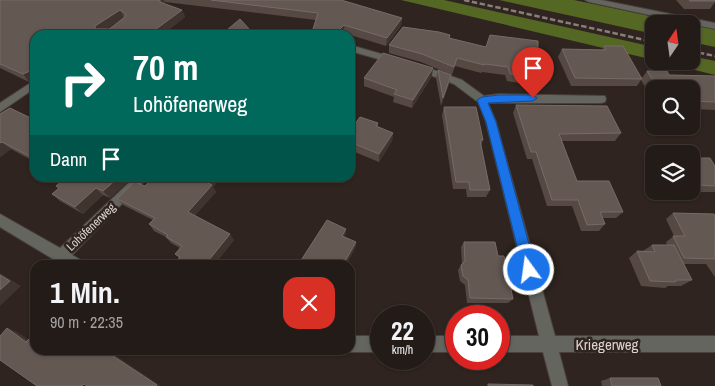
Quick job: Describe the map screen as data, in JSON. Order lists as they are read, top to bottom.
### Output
{
  "streets": {
    "street": ["Lohöfenerweg", "Kriegerweg"]
  },
  "north": "top",
  "page": {
    "turn": ["70 m", "Lohöfenerweg"],
    "then": "Dann",
    "heading": ["1 Min.", "90 m · 22:35"],
    "speed": "22 km/h",
    "limit": "30"
  }
}
